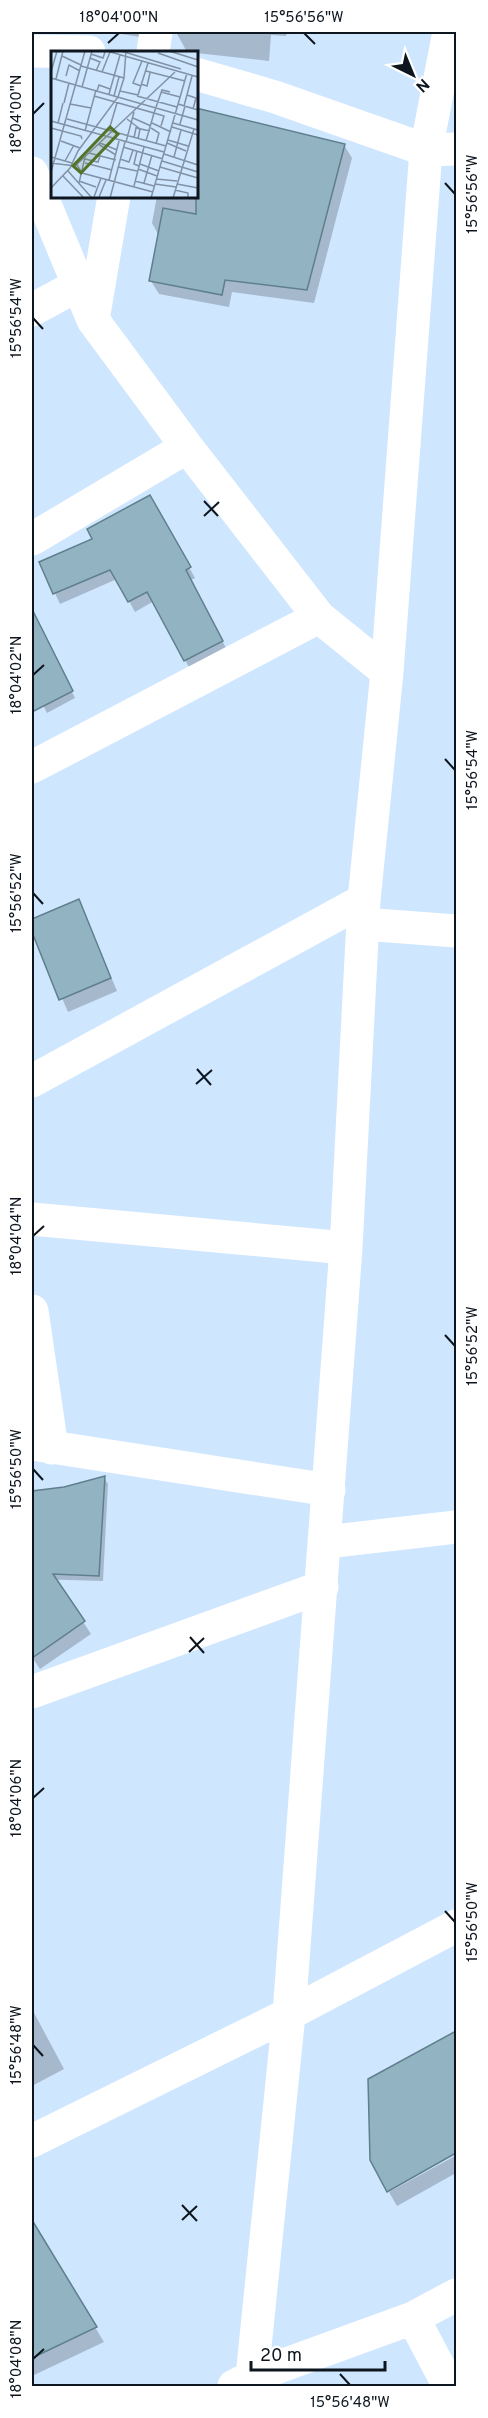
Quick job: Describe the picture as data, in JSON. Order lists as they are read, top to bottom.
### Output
{
  "scale_bar": "20 m",
  "north": "bottom right",
  "coordinates": [
    "18°04'00\"N",
    "15°56'56\"W",
    "15°56'54\"W",
    "18°04'02\"N",
    "15°56'52\"W",
    "18°04'04\"N",
    "15°56'50\"W",
    "18°04'06\"N",
    "15°56'48\"W",
    "18°04'08\"N"
  ]
}
